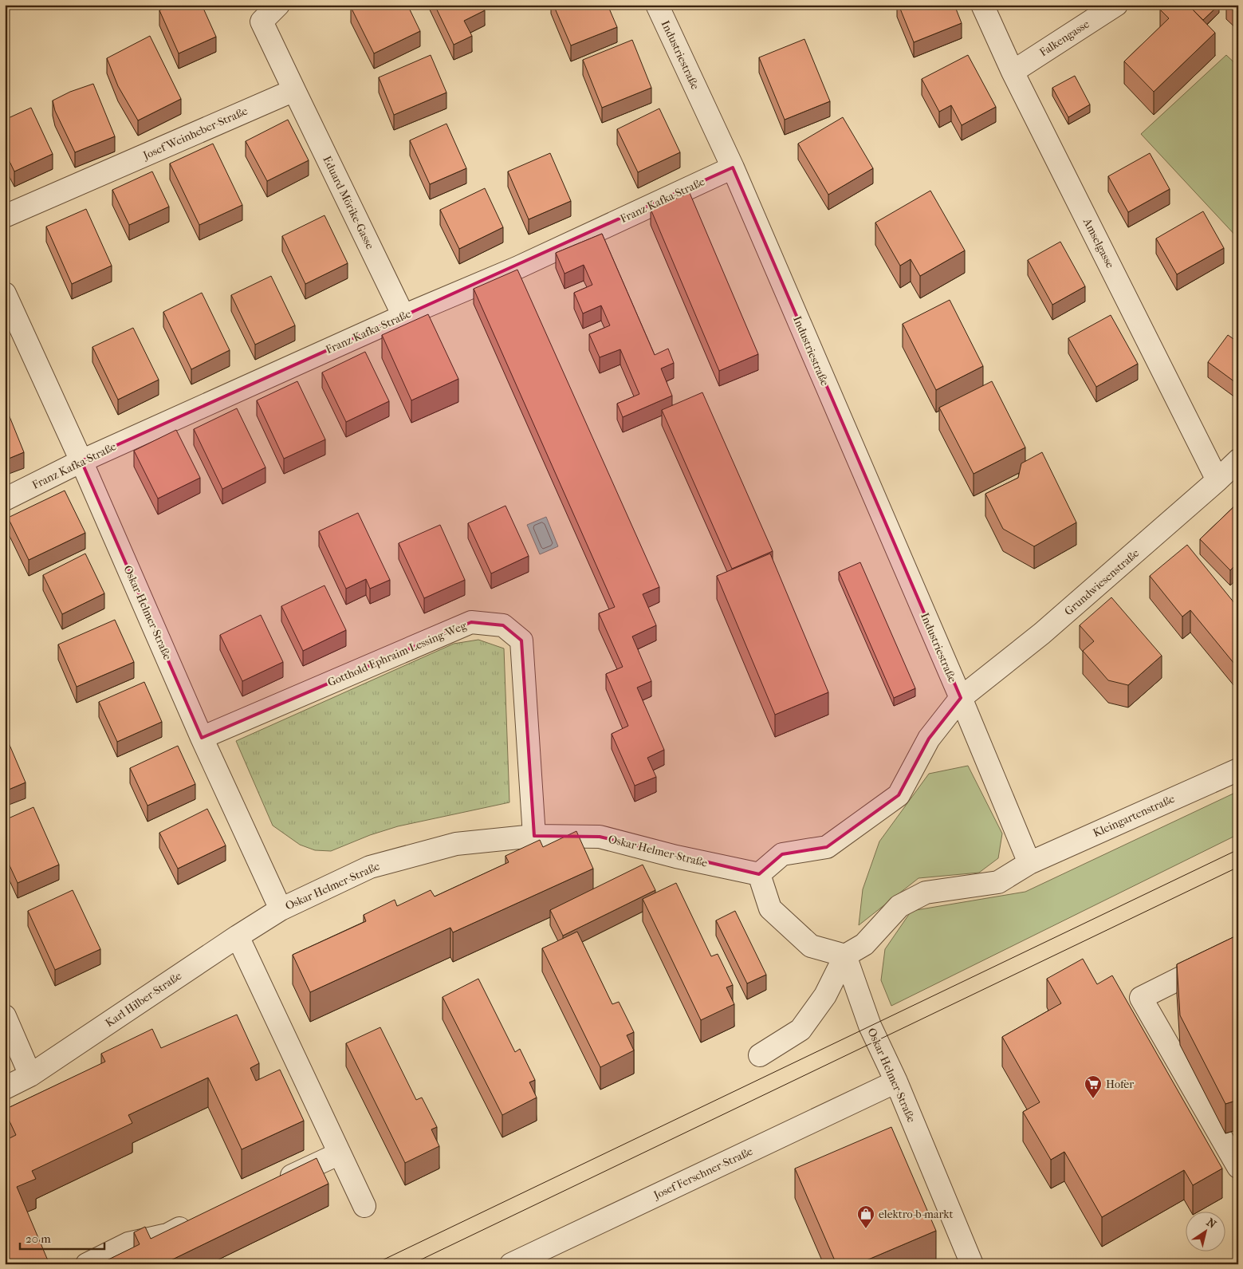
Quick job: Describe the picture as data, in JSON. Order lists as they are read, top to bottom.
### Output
{
  "streets": {
    "street": [
      "Falkengasse",
      "Industriestraße",
      "Josef Weinheber-Straße",
      "Franz Kafka-Straße",
      "Eduard Mörike-Gasse",
      "Amselgasse",
      "Grundwiesenstraße",
      "Oskar Helmer-Straße",
      "Gotthold Ephraim Lessing-Weg",
      "Kleingartenstraße",
      "Karl Hilber-Straße",
      "Josef Ferschner-Straße"
    ]
  },
  "crossings": [
    ["Falkengasse", "Amselgasse"],
    ["Industriestraße", "Franz Kafka-Straße"],
    ["Industriestraße", "Grundwiesenstraße"],
    ["Industriestraße", "Kleingartenstraße"],
    ["Josef Weinheber-Straße", "Eduard Mörike-Gasse"],
    ["Franz Kafka-Straße", "Eduard Mörike-Gasse"],
    ["Franz Kafka-Straße", "Oskar Helmer-Straße"],
    ["Amselgasse", "Grundwiesenstraße"],
    ["Oskar Helmer-Straße", "Gotthold Ephraim Lessing-Weg"],
    ["Oskar Helmer-Straße", "Karl Hilber-Straße"],
    ["Oskar Helmer-Straße", "Josef Ferschner-Straße"]
  ],
  "places": {
    "supermarket": ["Hofer"],
    "shop": ["elektro-b-markt"]
  },
  "scale_bar": "20 m",
  "north": "top right"
}
